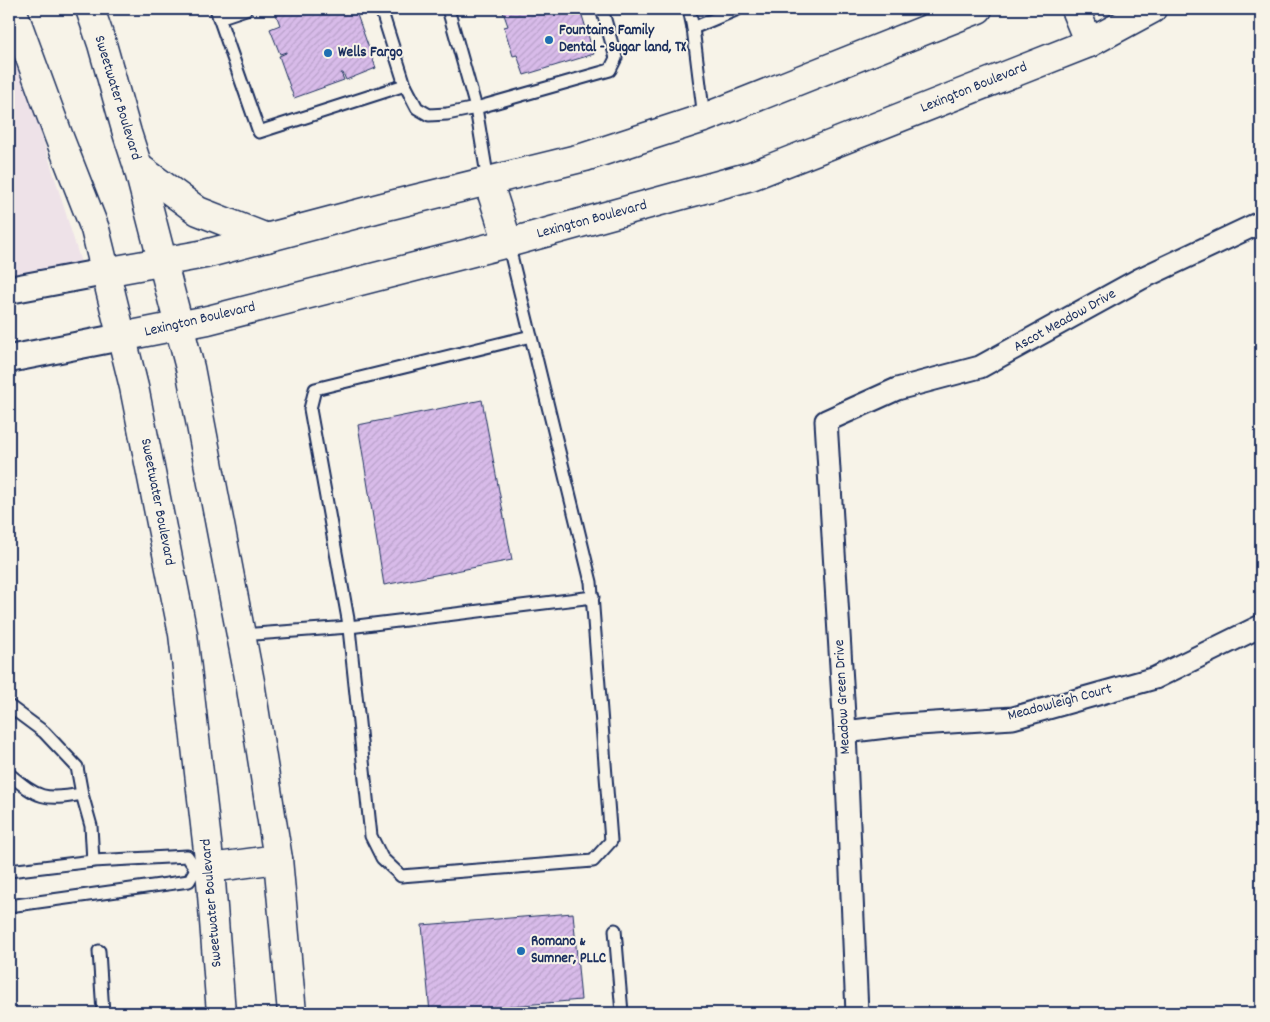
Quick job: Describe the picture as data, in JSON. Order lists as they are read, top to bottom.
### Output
{
  "streets": {
    "main road": ["Lexington Boulevard", "Sweetwater Boulevard"],
    "street": ["Ascot Meadow Drive", "Meadow Green Drive", "Meadowleigh Court"]
  },
  "crossings": [
    ["Lexington Boulevard", "Sweetwater Boulevard"],
    ["Ascot Meadow Drive", "Meadow Green Drive"],
    ["Meadow Green Drive", "Meadowleigh Court"]
  ],
  "places": ["Fountains Family Dental - Sugar land, TX", "Wells Fargo", "Romano & Sumner, PLLC"]
}
